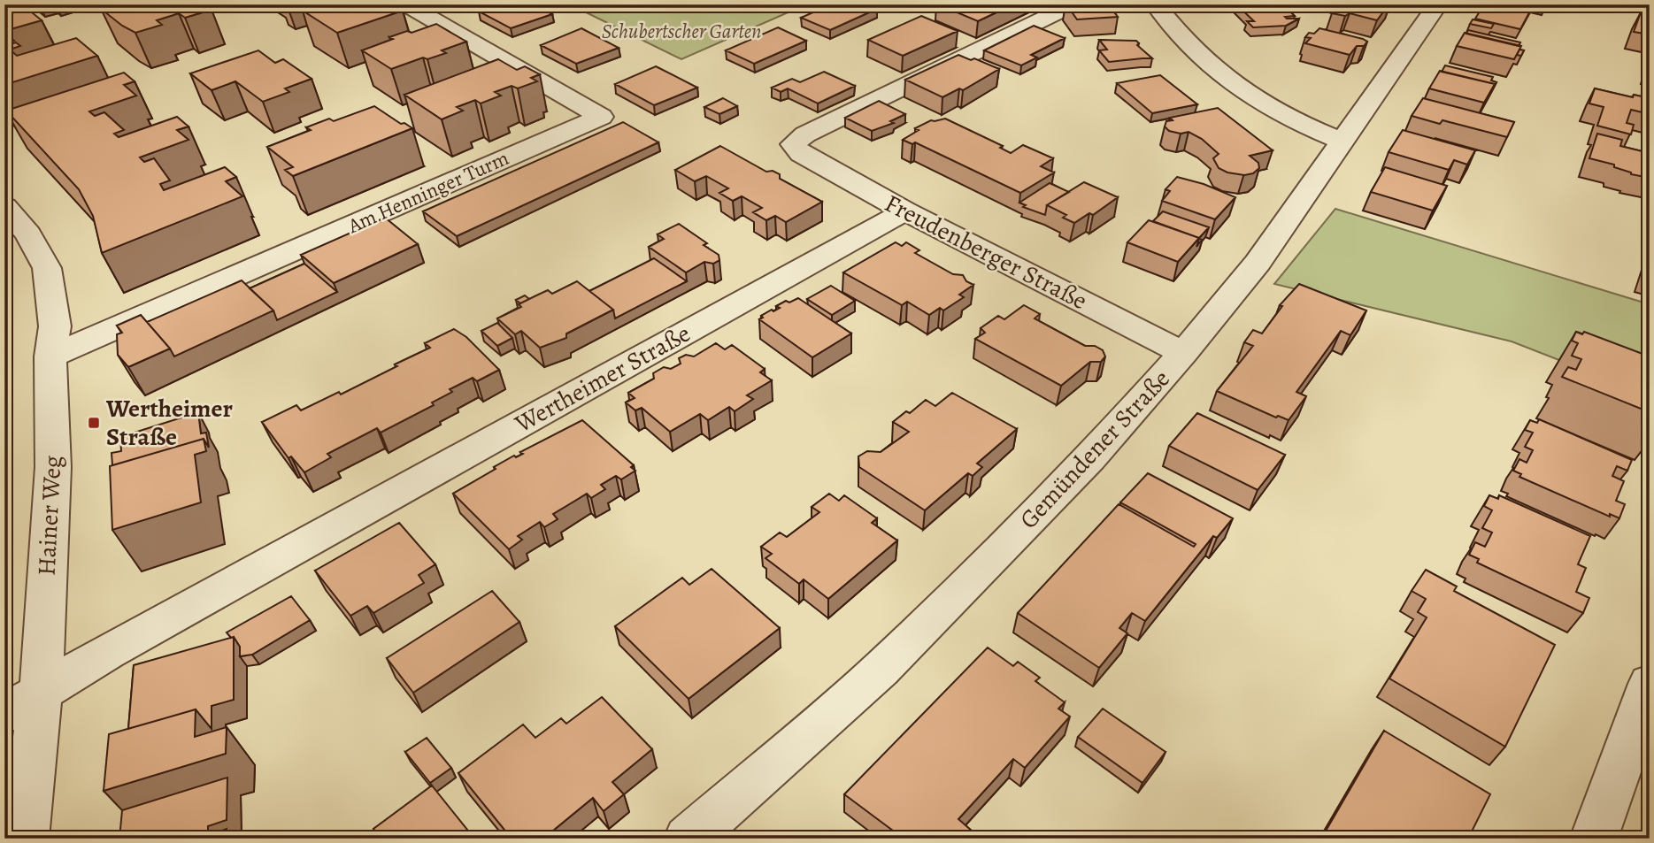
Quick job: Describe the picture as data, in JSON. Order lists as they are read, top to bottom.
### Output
{
  "streets": {
    "street": [
      "Am Henninger Turm",
      "Freudenberger Straße",
      "Wertheimer Straße",
      "Gemündener Straße",
      "Hainer Weg"
    ]
  },
  "crossings": [
    ["Am Henninger Turm", "Hainer Weg"],
    ["Freudenberger Straße", "Wertheimer Straße"],
    ["Freudenberger Straße", "Gemündener Straße"],
    ["Wertheimer Straße", "Hainer Weg"]
  ],
  "parks": ["Schubertscher Garten"],
  "places": {
    "transit": ["Wertheimer Straße"]
  }
}
